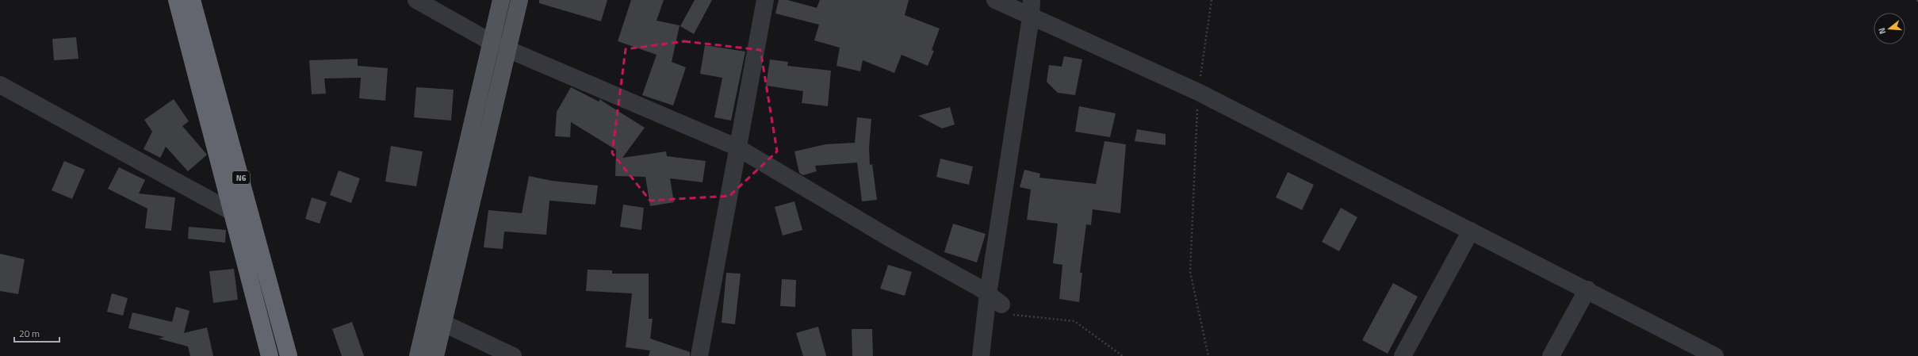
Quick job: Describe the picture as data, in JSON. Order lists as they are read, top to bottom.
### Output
{
  "streets": {
    "highway": ["N6"]
  },
  "scale_bar": "20 m",
  "north": "left"
}
